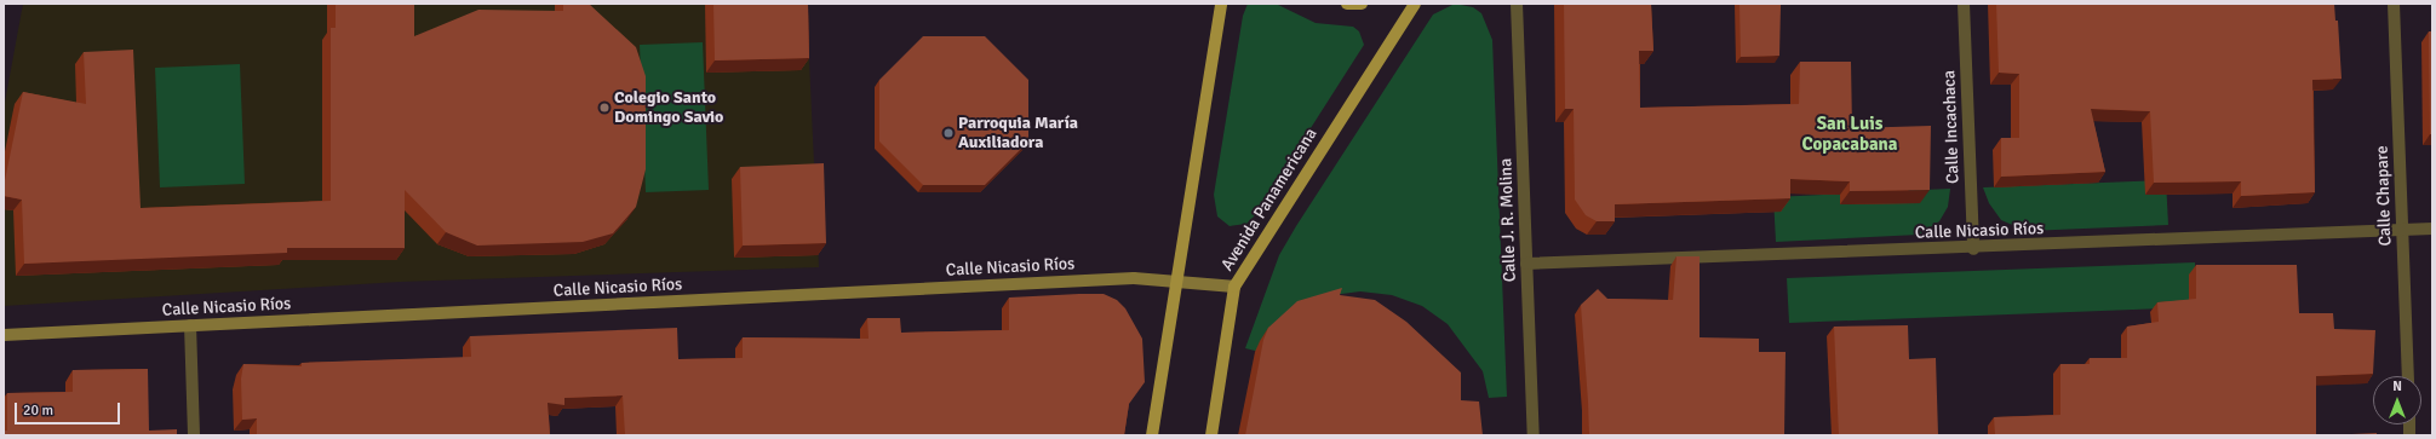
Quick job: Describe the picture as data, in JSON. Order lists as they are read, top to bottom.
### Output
{
  "streets": {
    "main road": ["Avenida Panamericana"],
    "street": [
      "Calle Incachaca",
      "Calle Chapare",
      "Calle J. R. Molina",
      "Calle Nicasio Ríos"
    ]
  },
  "crossings": [
    ["Calle Incachaca", "Calle Nicasio Ríos"],
    ["Calle Chapare", "Calle Nicasio Ríos"],
    ["Avenida Panamericana", "Calle Nicasio Ríos"],
    ["Calle J. R. Molina", "Calle Nicasio Ríos"]
  ],
  "districts": ["San Luis Copacabana"],
  "places": ["Colegio Santo Domingo Savio", "Parroquia María Auxiliadora"],
  "scale_bar": "20 m",
  "north": "top"
}
